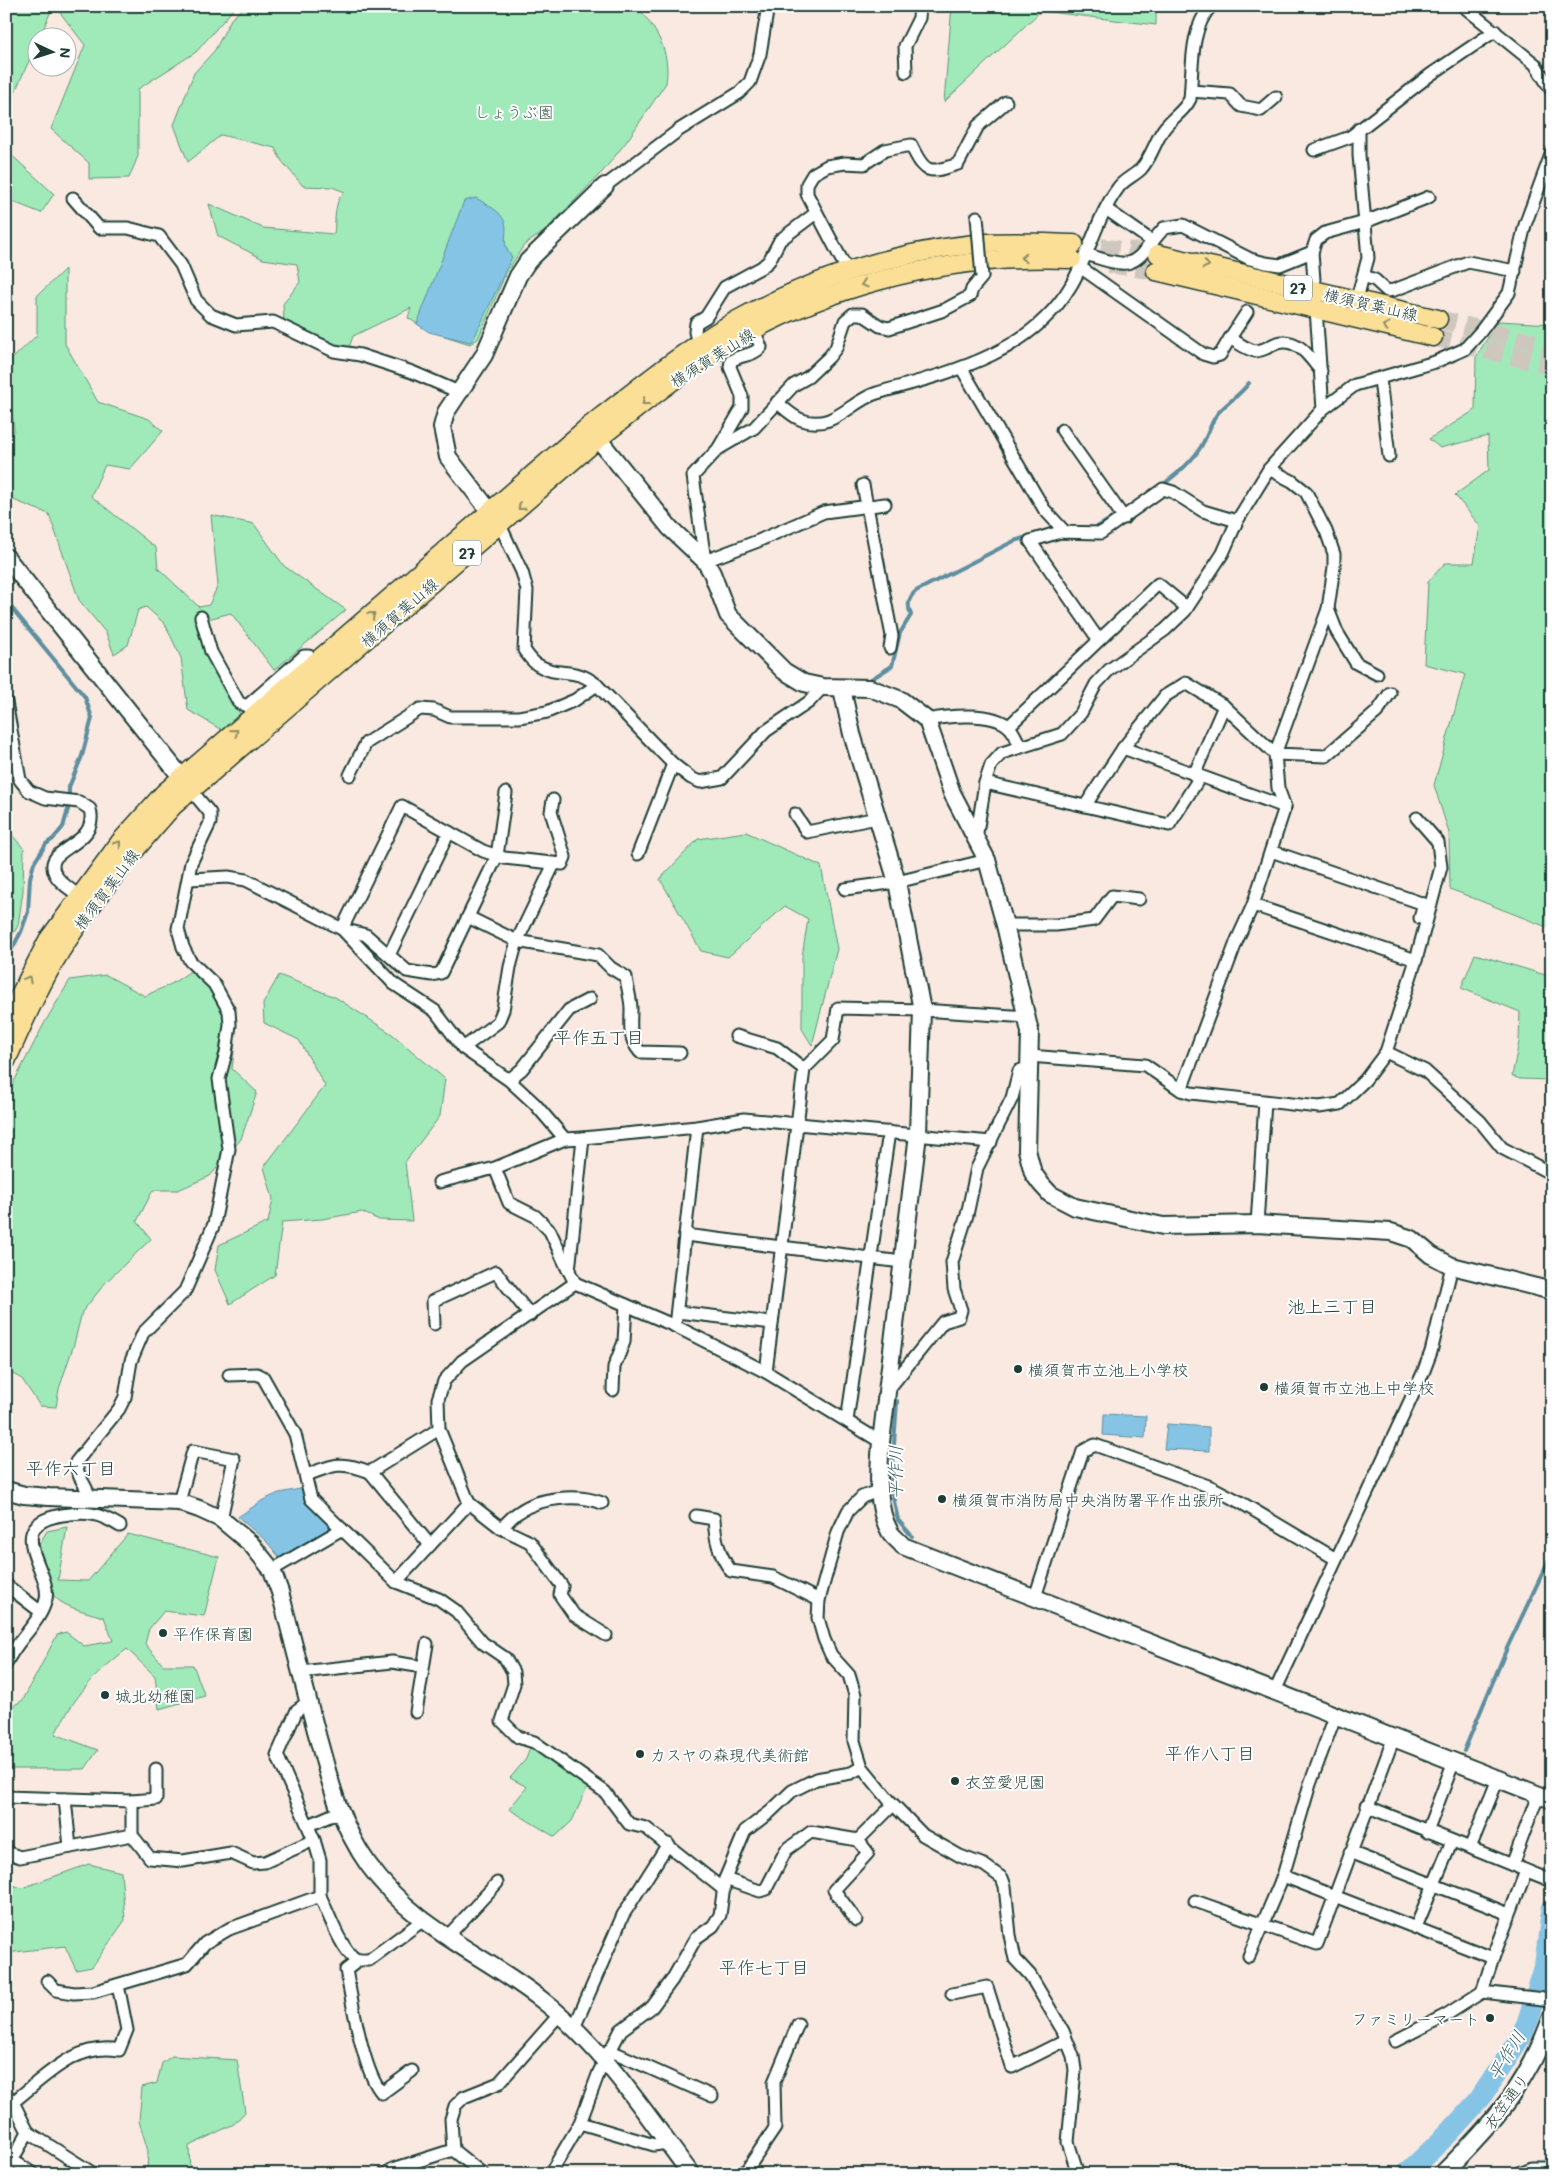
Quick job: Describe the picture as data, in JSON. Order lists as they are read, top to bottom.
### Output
{
  "streets": {
    "main road": ["27", "横須賀葉山線"],
    "street": ["衣笠通り"]
  },
  "districts": [
    "平作五丁目",
    "池上三丁目",
    "平作六丁目",
    "平作八丁目",
    "平作七丁目"
  ],
  "water": ["平作川"],
  "parks": ["しょうぶ園"],
  "places": [
    "横須賀市立池上小学校",
    "横須賀市立池上中学校",
    "横須賀市消防局中央消防署平作出張所",
    "平作保育園",
    "城北幼稚園",
    "カスヤの森現代美術館",
    "衣笠愛児園",
    "ファミリーマート"
  ],
  "north": "right"
}
